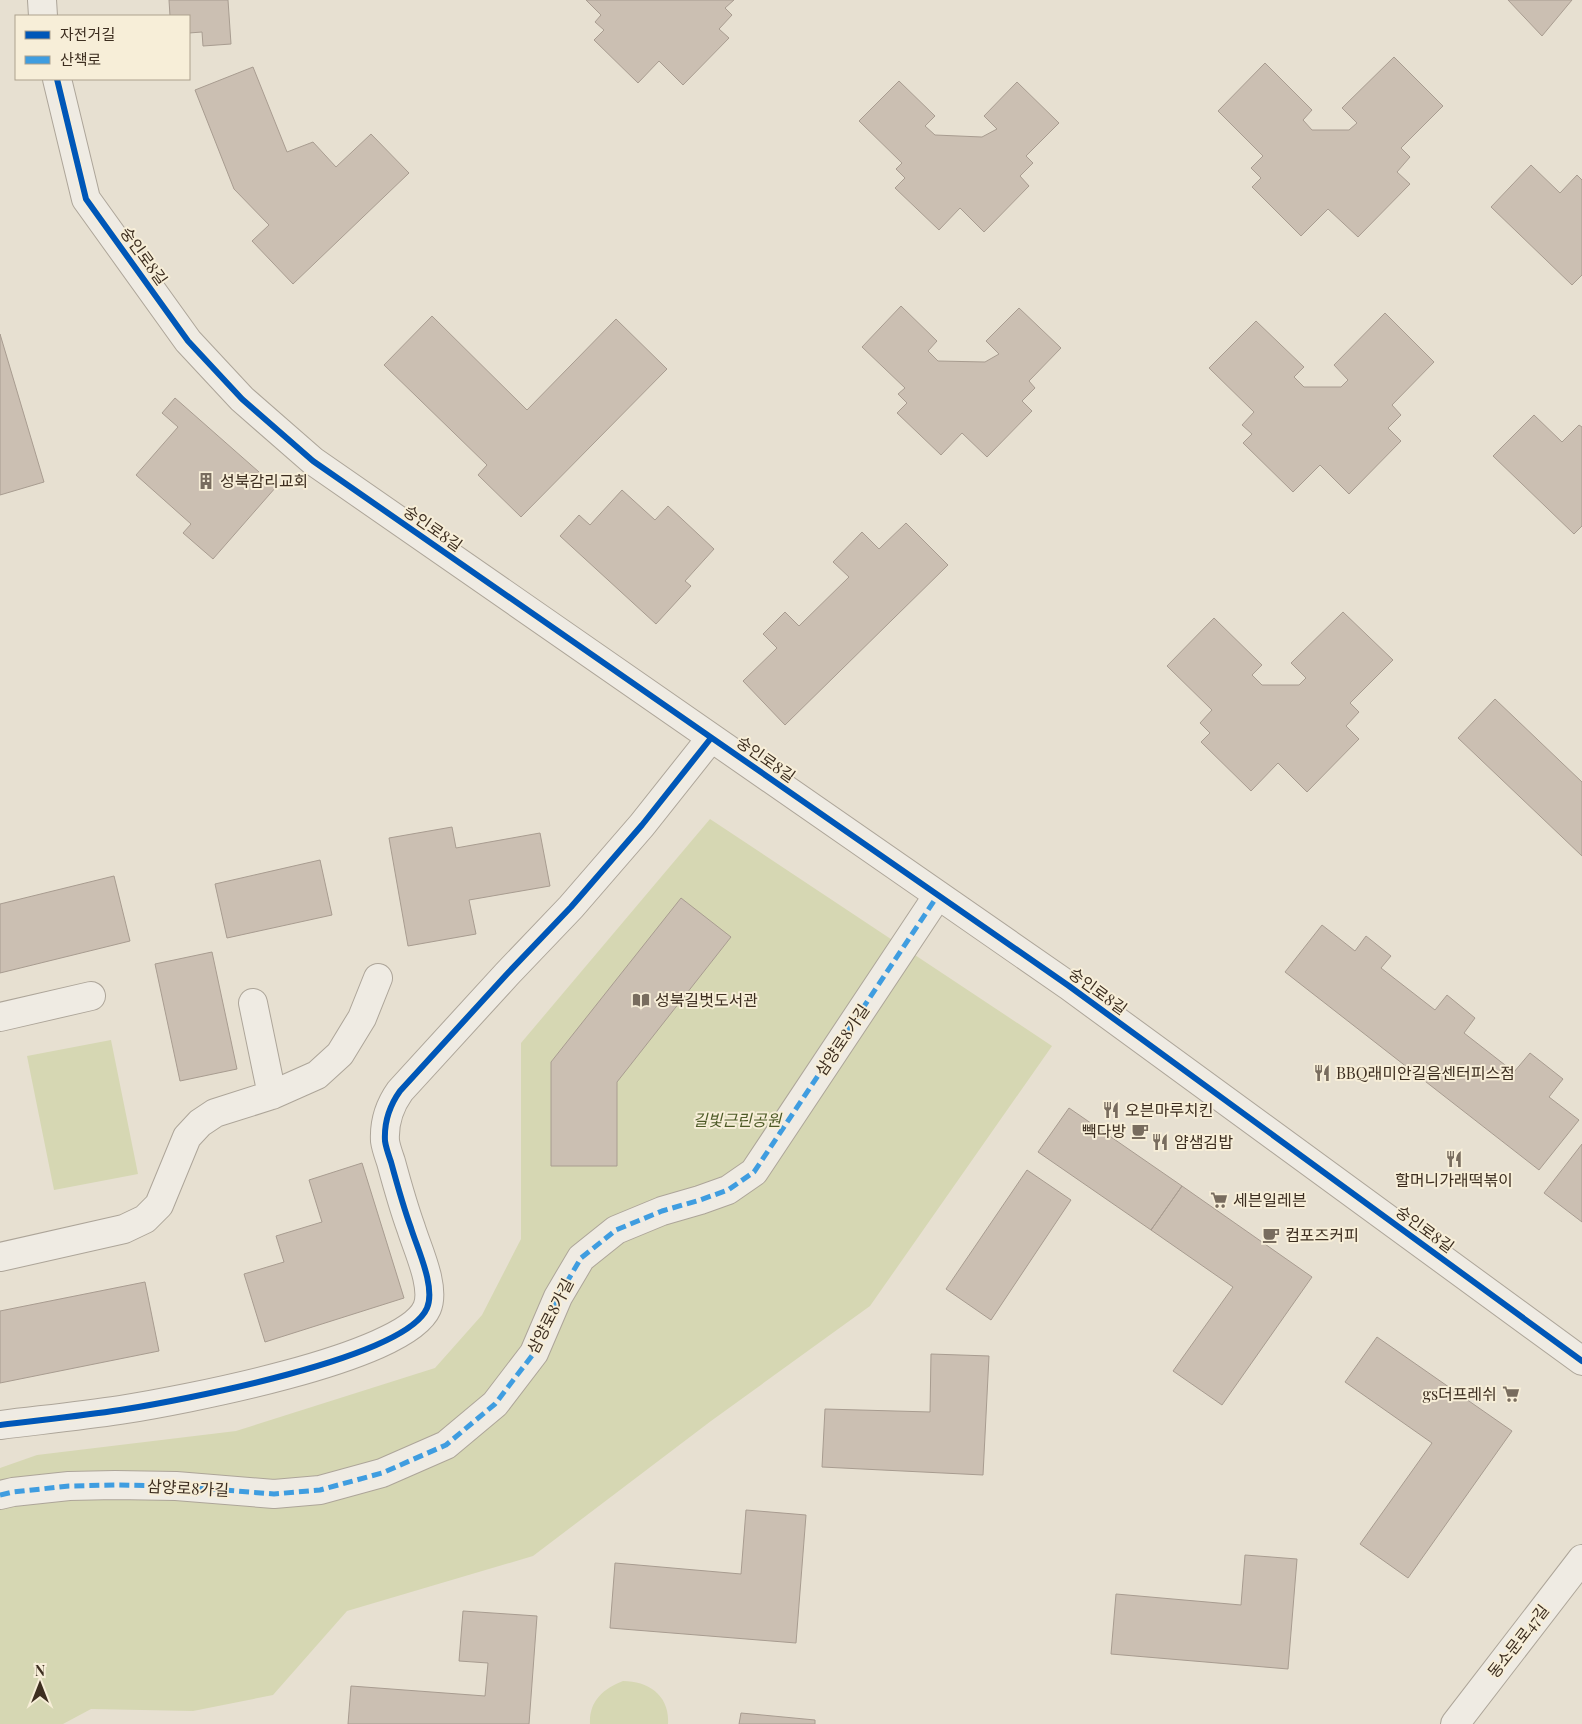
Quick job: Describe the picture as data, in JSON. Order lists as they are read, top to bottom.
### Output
{
  "streets": {
    "street": ["숭인로8길", "삼양로8가길", "동소문로47길"]
  },
  "crossings": [
    ["숭인로8길", "삼양로8가길"]
  ],
  "parks": ["길빛근린공원"],
  "places": {
    "building": ["성북감리교회"],
    "library": ["성북길벗도서관"],
    "restaurant": [
      "BBQ래미안길음센터피스점",
      "오븐마루치킨",
      "얌샘김밥",
      "할머니가래떡볶이"
    ],
    "cafe": ["빽다방", "컴포즈커피"],
    "supermarket": ["세븐일레븐", "gs더프레쉬"]
  },
  "legend": ["자전거길", "산책로"],
  "north": "top"
}
